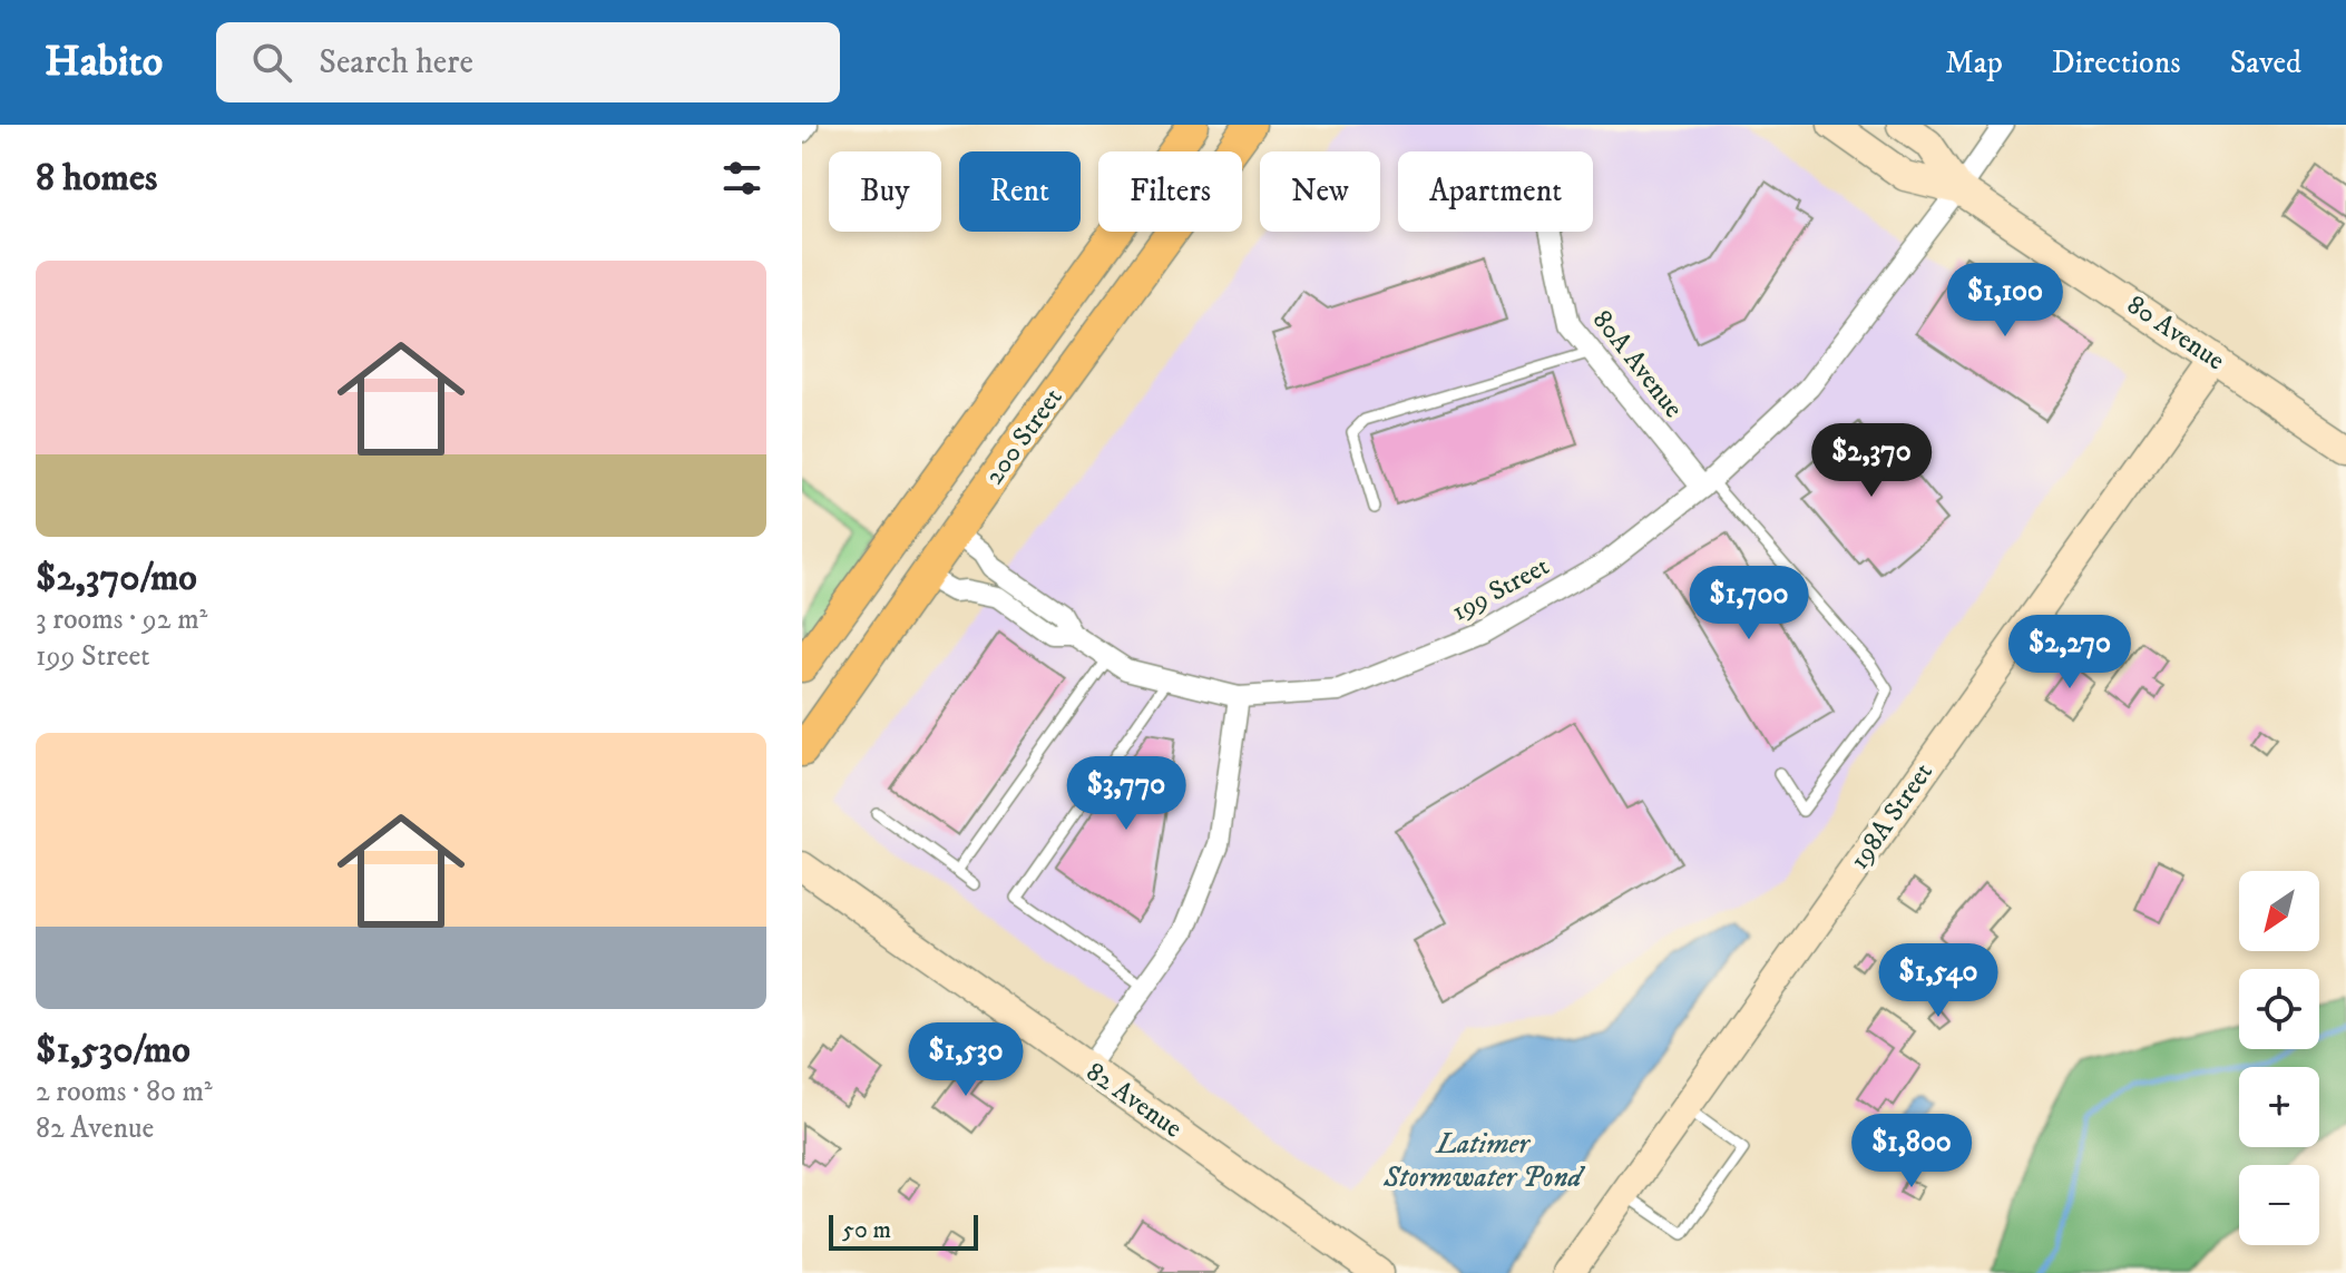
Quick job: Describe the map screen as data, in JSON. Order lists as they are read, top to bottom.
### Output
{
  "streets": {
    "main road": ["200 Street"],
    "street": [
      "80 Avenue",
      "80A Avenue",
      "199 Street",
      "198A Street",
      "82 Avenue"
    ]
  },
  "crossings": [
    ["80 Avenue", "199 Street"],
    ["80 Avenue", "198A Street"],
    ["80A Avenue", "199 Street"]
  ],
  "water": ["Latimer Stormwater Pond"],
  "scale_bar": "50 m",
  "north": "bottom left",
  "page": {
    "header": "Habito",
    "search": "Search here",
    "nav": ["Map", "Directions", "Saved"],
    "heading": "8 homes",
    "chip": [
      "Buy",
      "Rent",
      "Filters",
      "New",
      "Apartment"
    ],
    "list": [
      {
        "name": "$2,370/mo",
        "note": "3 rooms · 92 m² · 199 Street"
      },
      {
        "name": "$1,530/mo",
        "note": "2 rooms · 80 m² · 82 Avenue"
      }
    ],
    "price": [
      "$1,100",
      "$2,370",
      "$1,700",
      "$2,270",
      "$3,770",
      "$1,540",
      "$1,530",
      "$1,800"
    ],
    "map_buttons": ["+", "−"],
    "scale": "50 m"
  }
}
